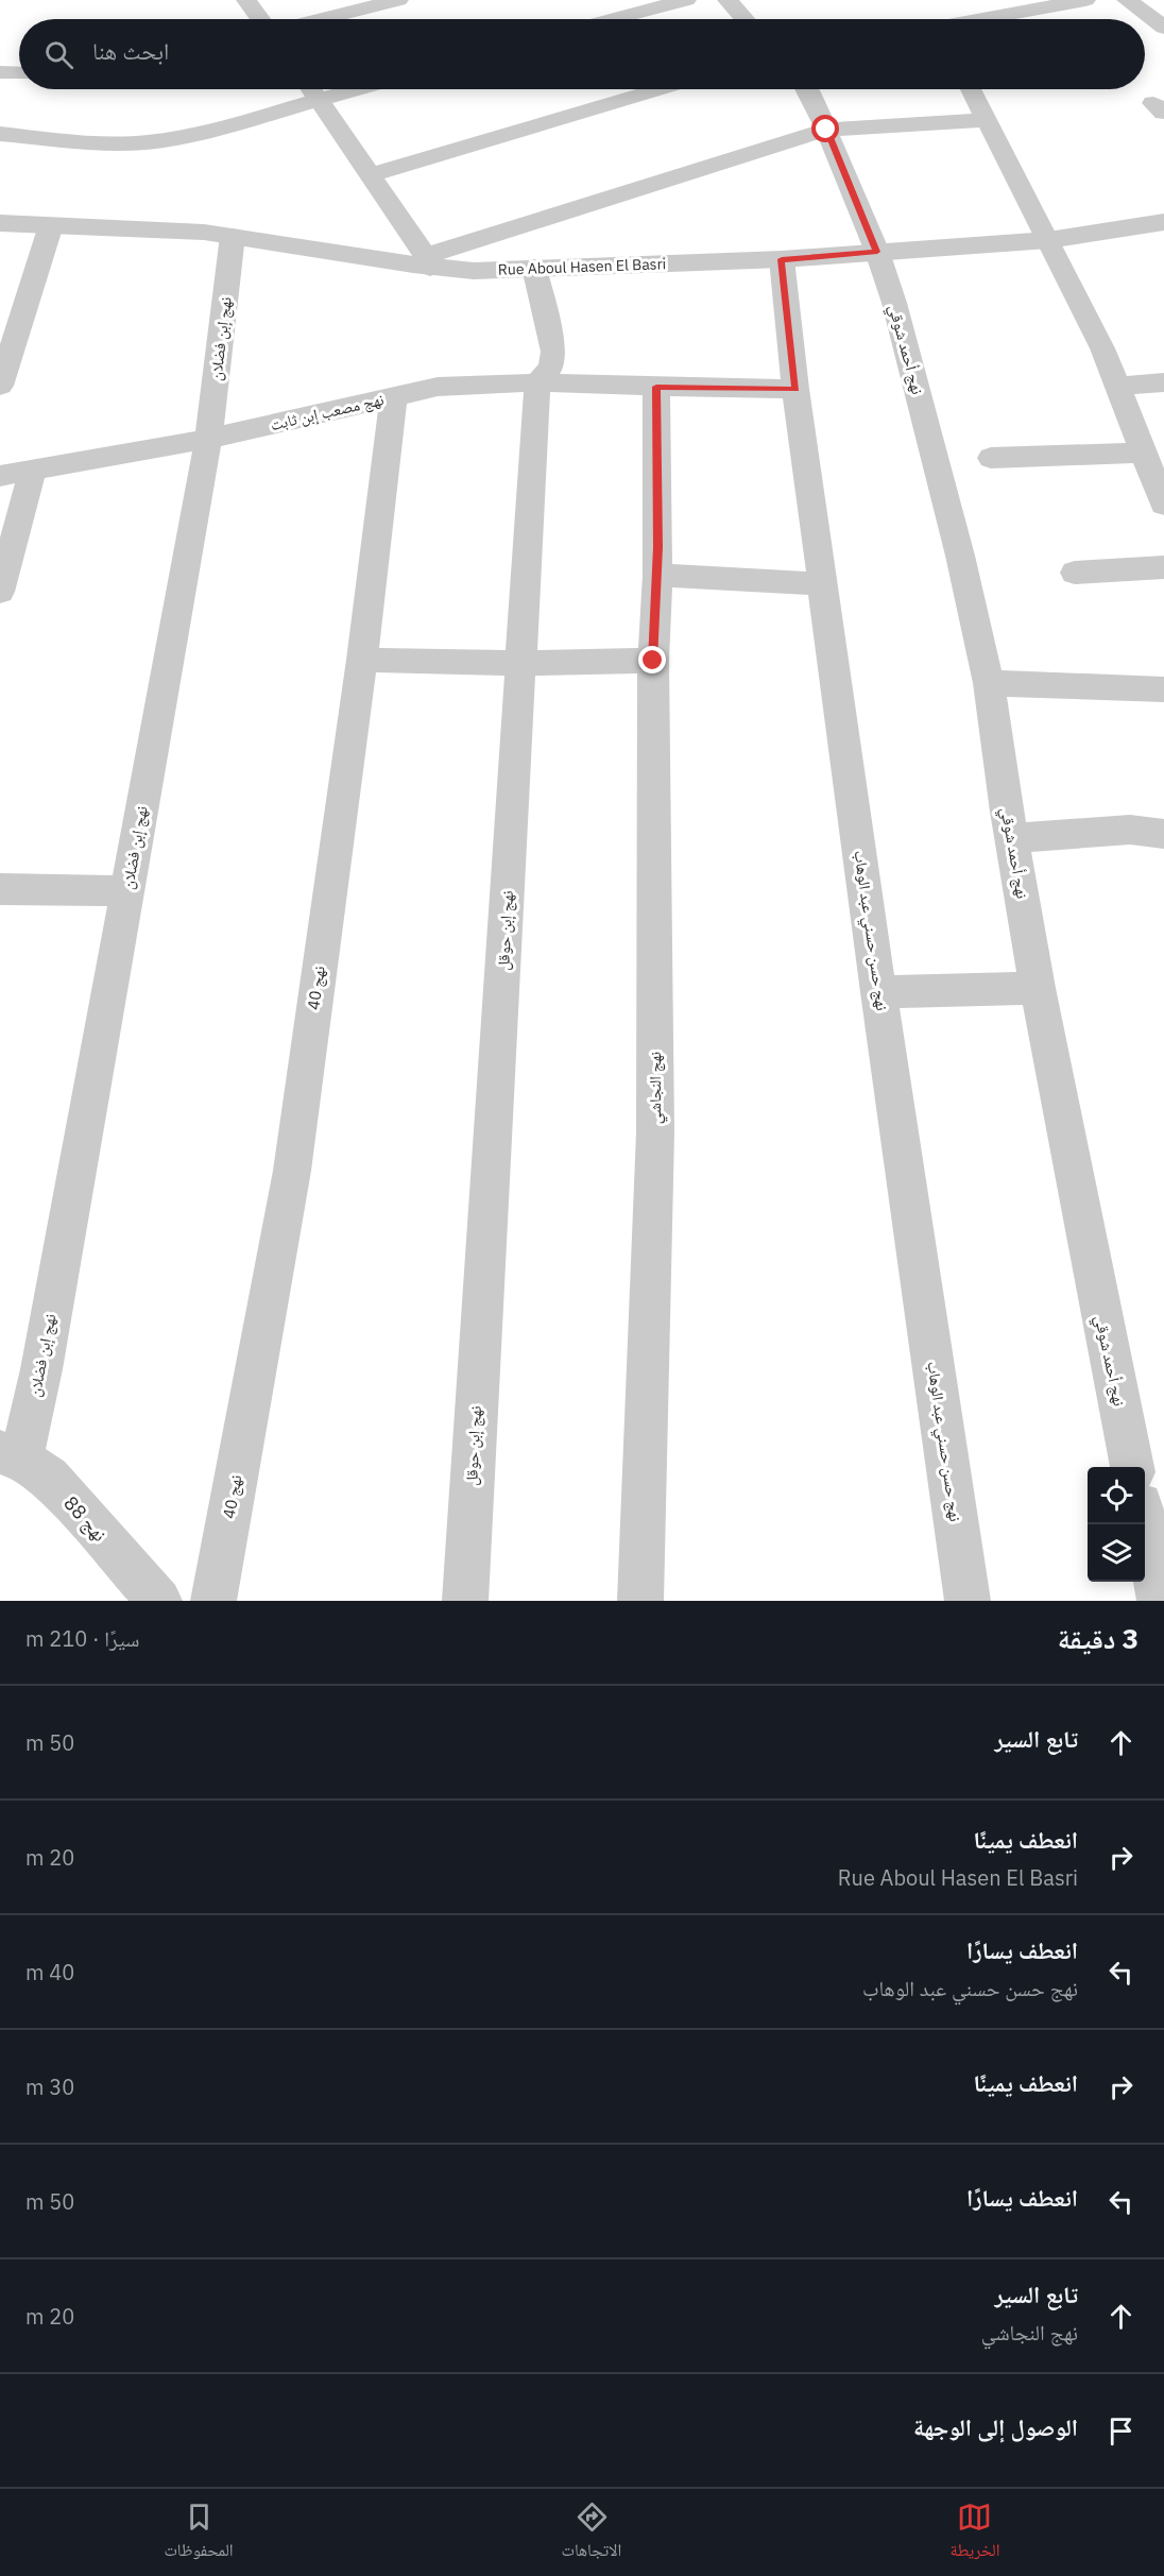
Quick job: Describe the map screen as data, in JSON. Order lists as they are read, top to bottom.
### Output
{
  "streets": {
    "street": [
      "Rue Aboul Hasen El Basri",
      "نهج إبن فضلان",
      "نهج أحمد شوقي",
      "نهج مصعب إبن ثابت",
      "نهج إبن حوقل",
      "نهج حسن حسني عبد الوهاب",
      "نهج 40",
      "نهج النجاشي",
      "نهج 88"
    ]
  },
  "crossings": [
    ["Rue Aboul Hasen El Basri", "نهج إبن فضلان"],
    ["Rue Aboul Hasen El Basri", "نهج أحمد شوقي"],
    ["Rue Aboul Hasen El Basri", "نهج إبن حوقل"],
    ["Rue Aboul Hasen El Basri", "نهج حسن حسني عبد الوهاب"],
    ["نهج إبن فضلان", "نهج مصعب إبن ثابت"],
    ["نهج إبن فضلان", "نهج 88"],
    ["نهج مصعب إبن ثابت", "نهج إبن حوقل"],
    ["نهج مصعب إبن ثابت", "نهج حسن حسني عبد الوهاب"],
    ["نهج مصعب إبن ثابت", "نهج 40"],
    ["نهج مصعب إبن ثابت", "نهج النجاشي"]
  ],
  "page": {
    "search": "ابحث هنا",
    "heading": ["3 دقيقة", "سيرًا · 210 m"],
    "list": [
      ["تابع السير", "50 m"],
      ["انعطف يمينًا", "Rue Aboul Hasen El Basri", "20 m"],
      ["انعطف يسارًا", "نهج حسن حسني عبد الوهاب", "40 m"],
      ["انعطف يمينًا", "30 m"],
      ["انعطف يسارًا", "50 m"],
      ["تابع السير", "نهج النجاشي", "20 m"],
      "الوصول إلى الوجهة"
    ],
    "nav": ["الخريطة", "الاتجاهات", "المحفوظات"]
  }
}
